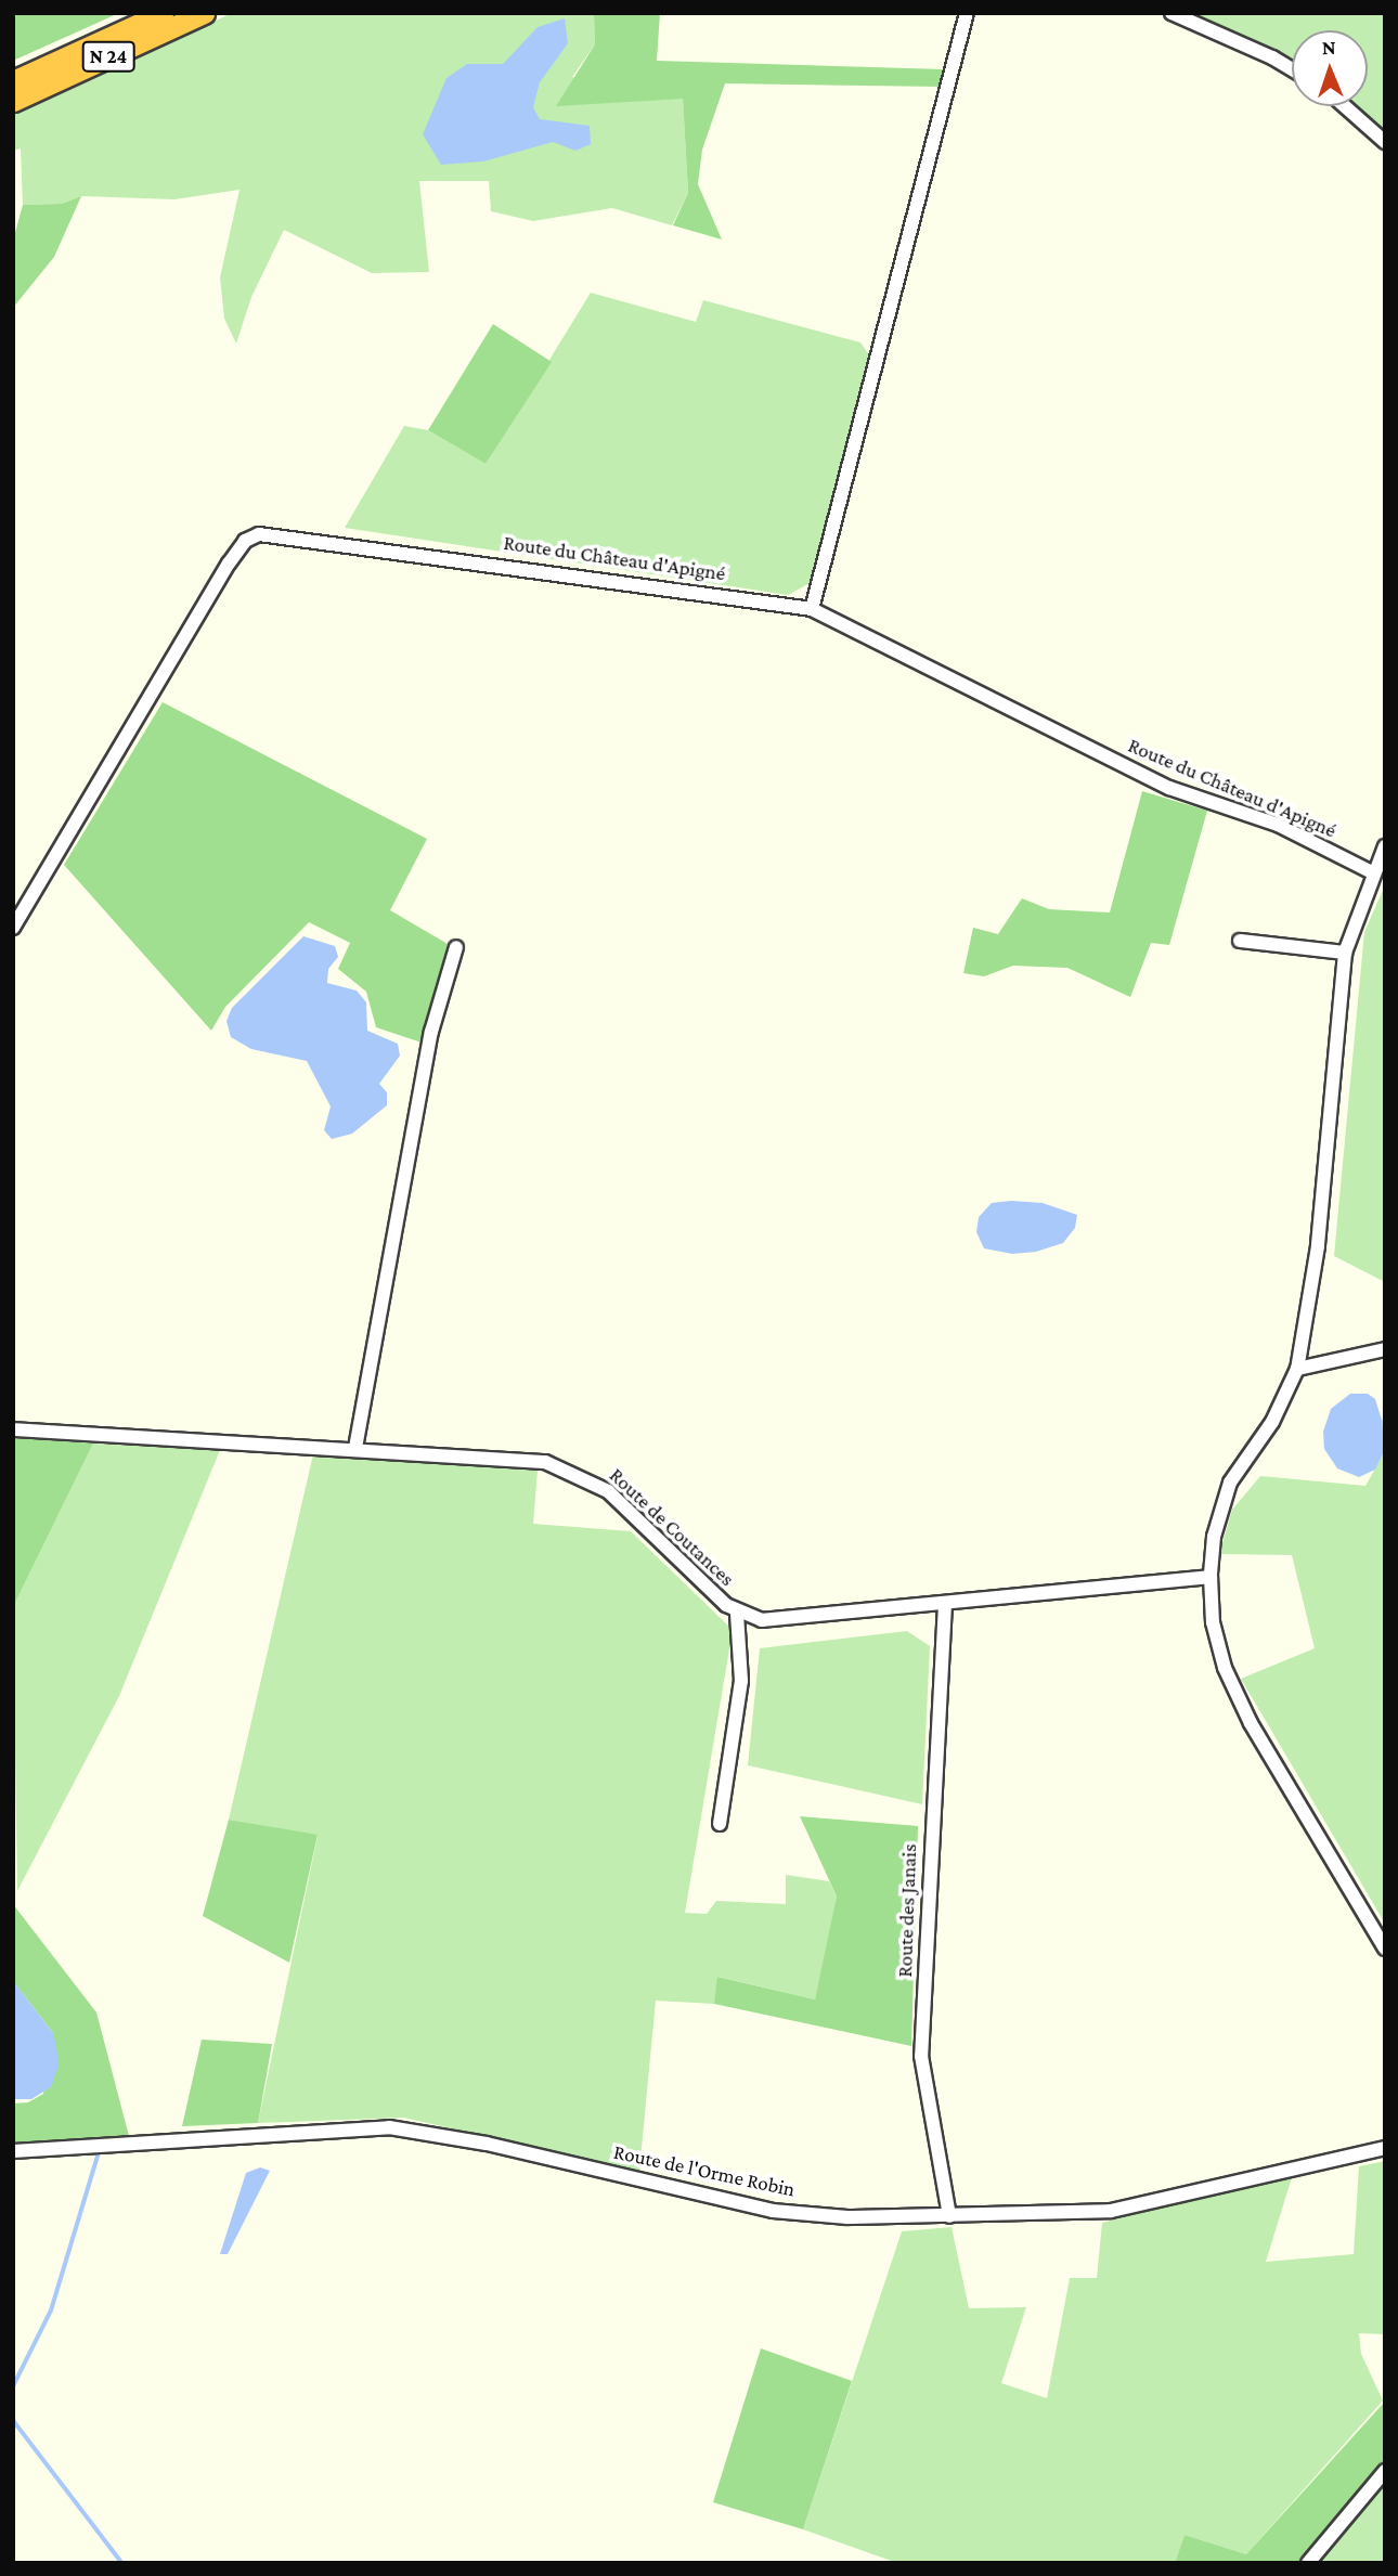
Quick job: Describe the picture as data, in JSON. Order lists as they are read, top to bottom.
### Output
{
  "streets": {
    "highway": ["N 24"],
    "street": [
      "Route du Château d'Apigné",
      "Route de Coutances",
      "Route des Janais",
      "Route de l'Orme Robin"
    ]
  },
  "crossings": [
    ["Route de Coutances", "Route des Janais"],
    ["Route des Janais", "Route de l'Orme Robin"]
  ],
  "north": "top"
}
